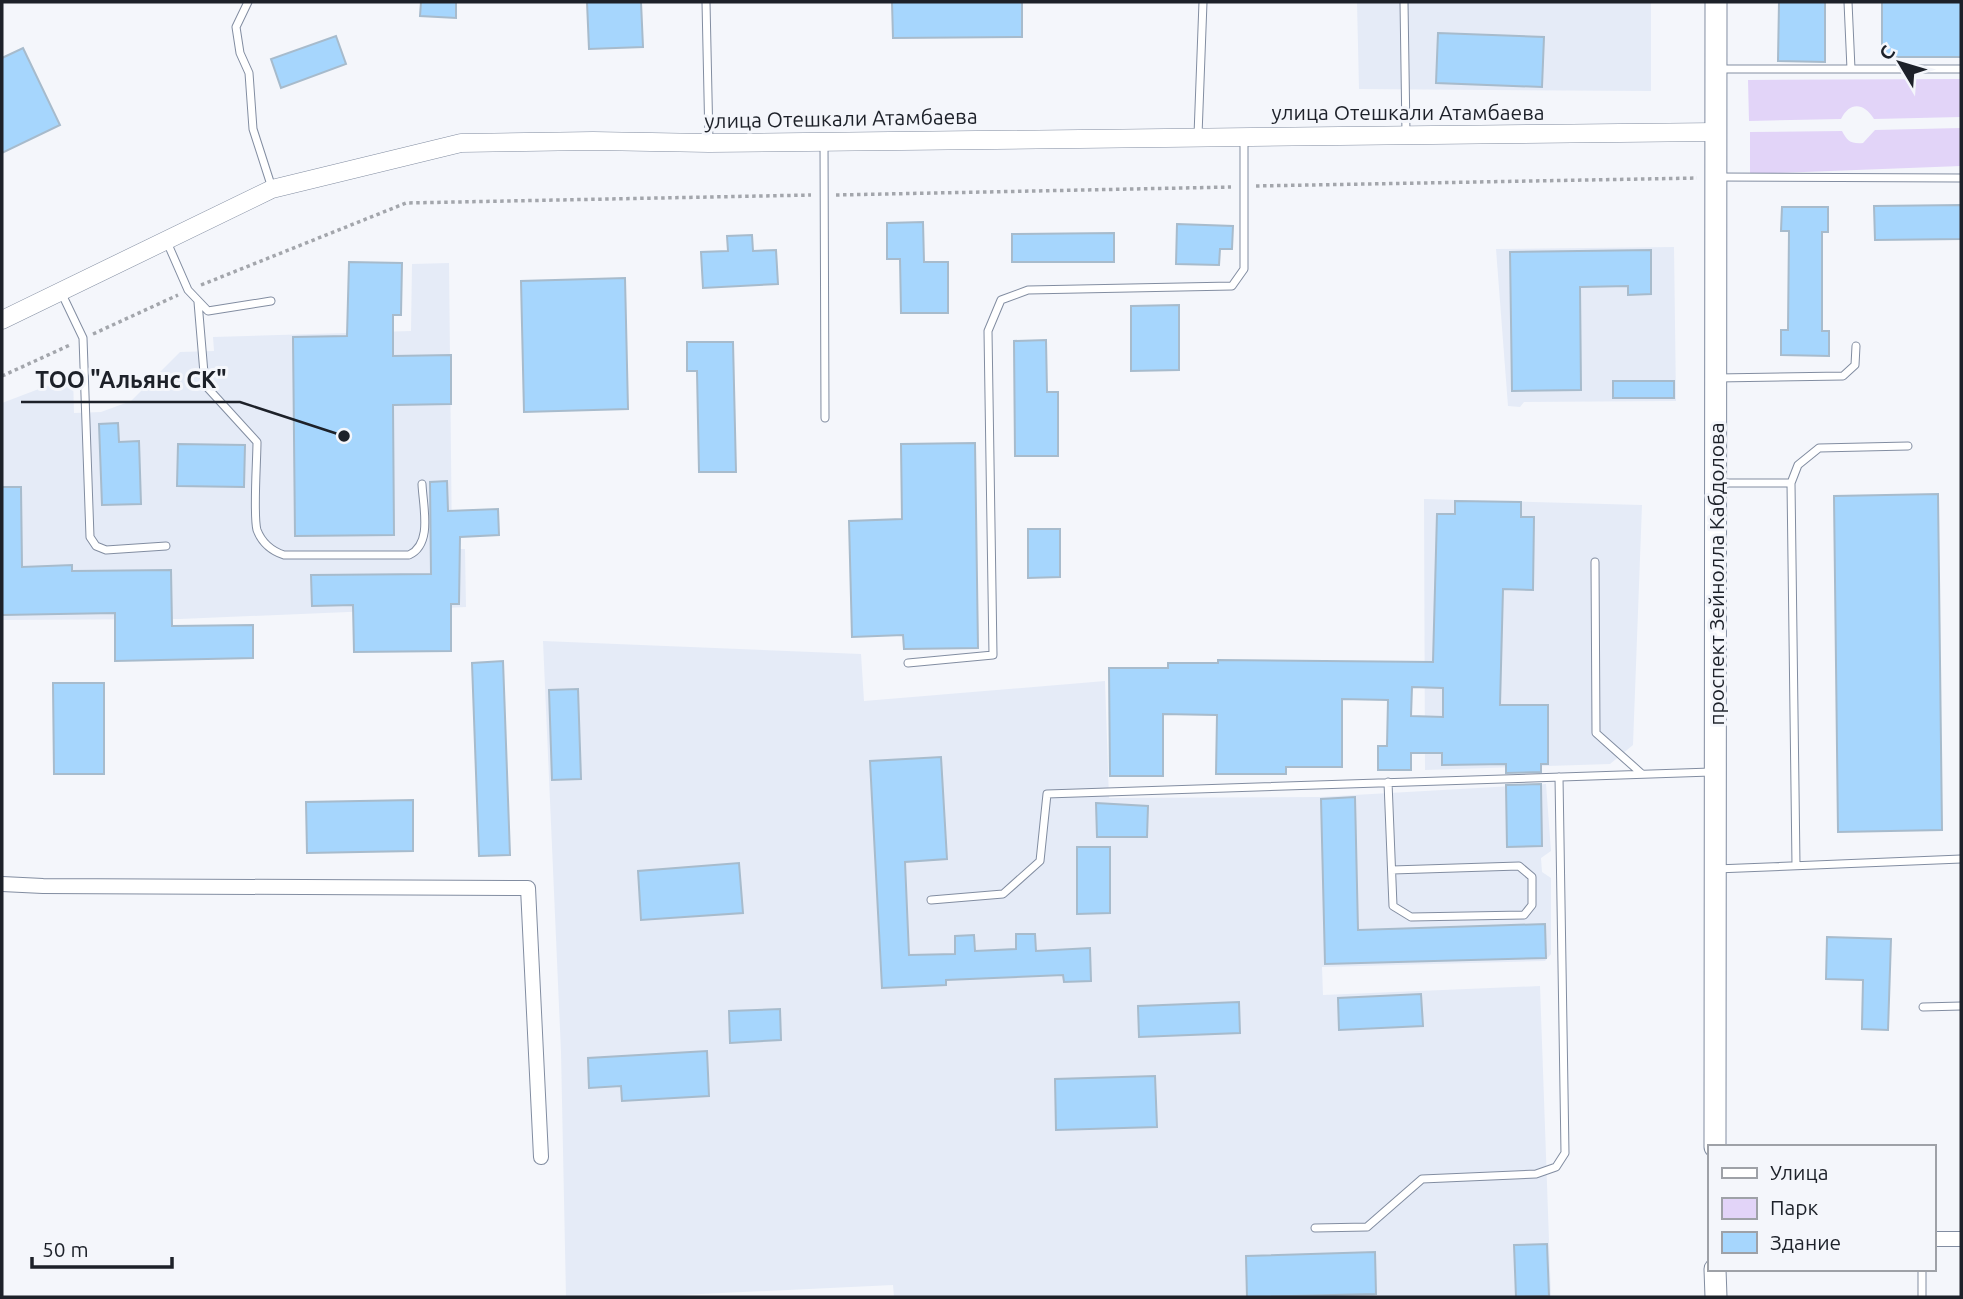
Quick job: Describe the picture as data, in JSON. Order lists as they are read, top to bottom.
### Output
{
  "streets": {
    "main road": ["проспект Зейнолла Кабдолова"],
    "street": ["улица Отешкали Атамбаева"]
  },
  "crossings": [
    ["улица Отешкали Атамбаева", "проспект Зейнолла Кабдолова"]
  ],
  "places": ["ТОО \"Альянс СК\""],
  "legend": ["Улица", "Парк", "Здание"],
  "scale_bar": "50 m",
  "north": "top left"
}
